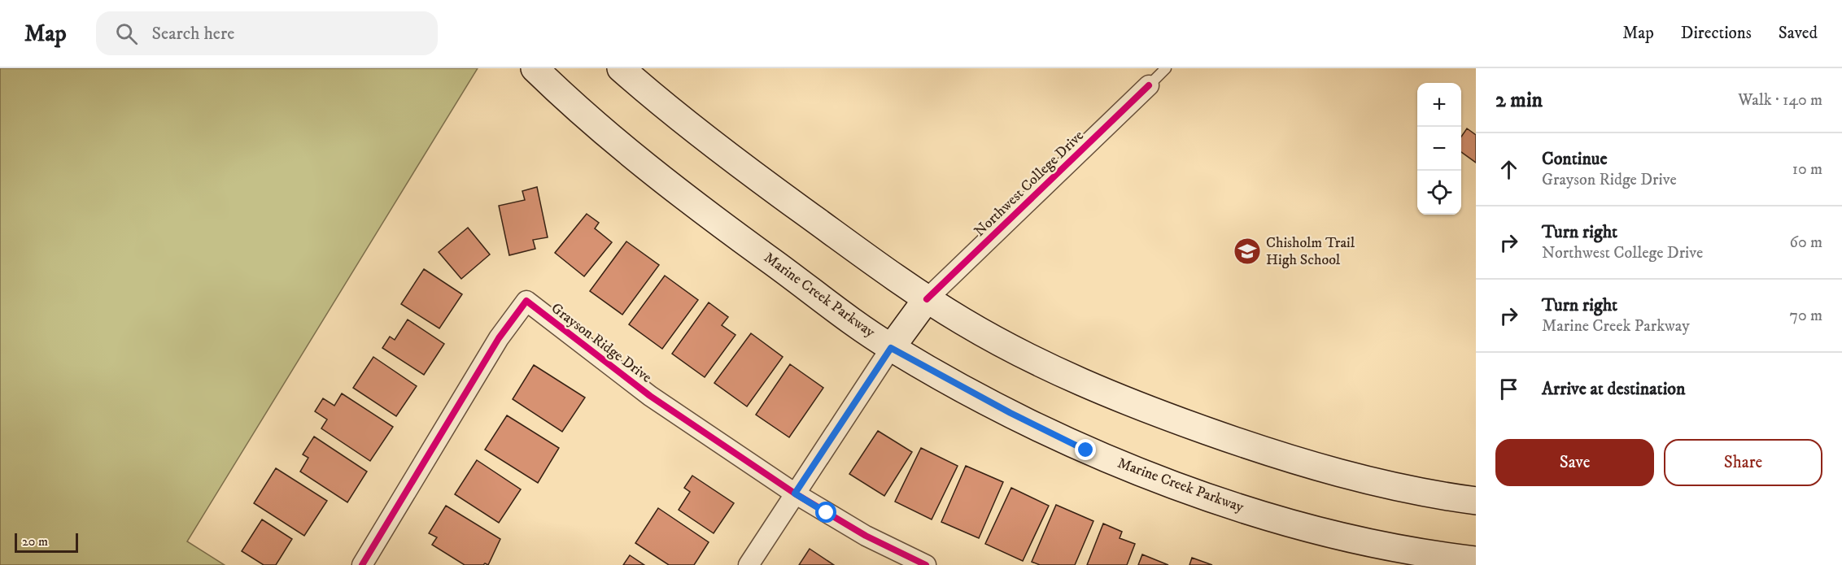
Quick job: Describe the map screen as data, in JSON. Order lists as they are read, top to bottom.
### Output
{
  "streets": {
    "main road": ["Marine Creek Parkway"],
    "street": ["Northwest College Drive", "Grayson Ridge Drive"]
  },
  "places": {
    "school or university": ["Chisholm Trail High School"]
  },
  "scale_bar": "20 m",
  "page": {
    "header": "Map",
    "search": "Search here",
    "nav": ["Map", "Directions", "Saved"],
    "heading": ["2 min", "Walk · 140 m"],
    "map_buttons": ["+", "−"],
    "list": [
      ["Continue", "Grayson Ridge Drive", "10 m"],
      ["Turn right", "Northwest College Drive", "60 m"],
      ["Turn right", "Marine Creek Parkway", "70 m"],
      "Arrive at destination"
    ],
    "buttons": ["Save", "Share"],
    "scale": "20 m"
  }
}
